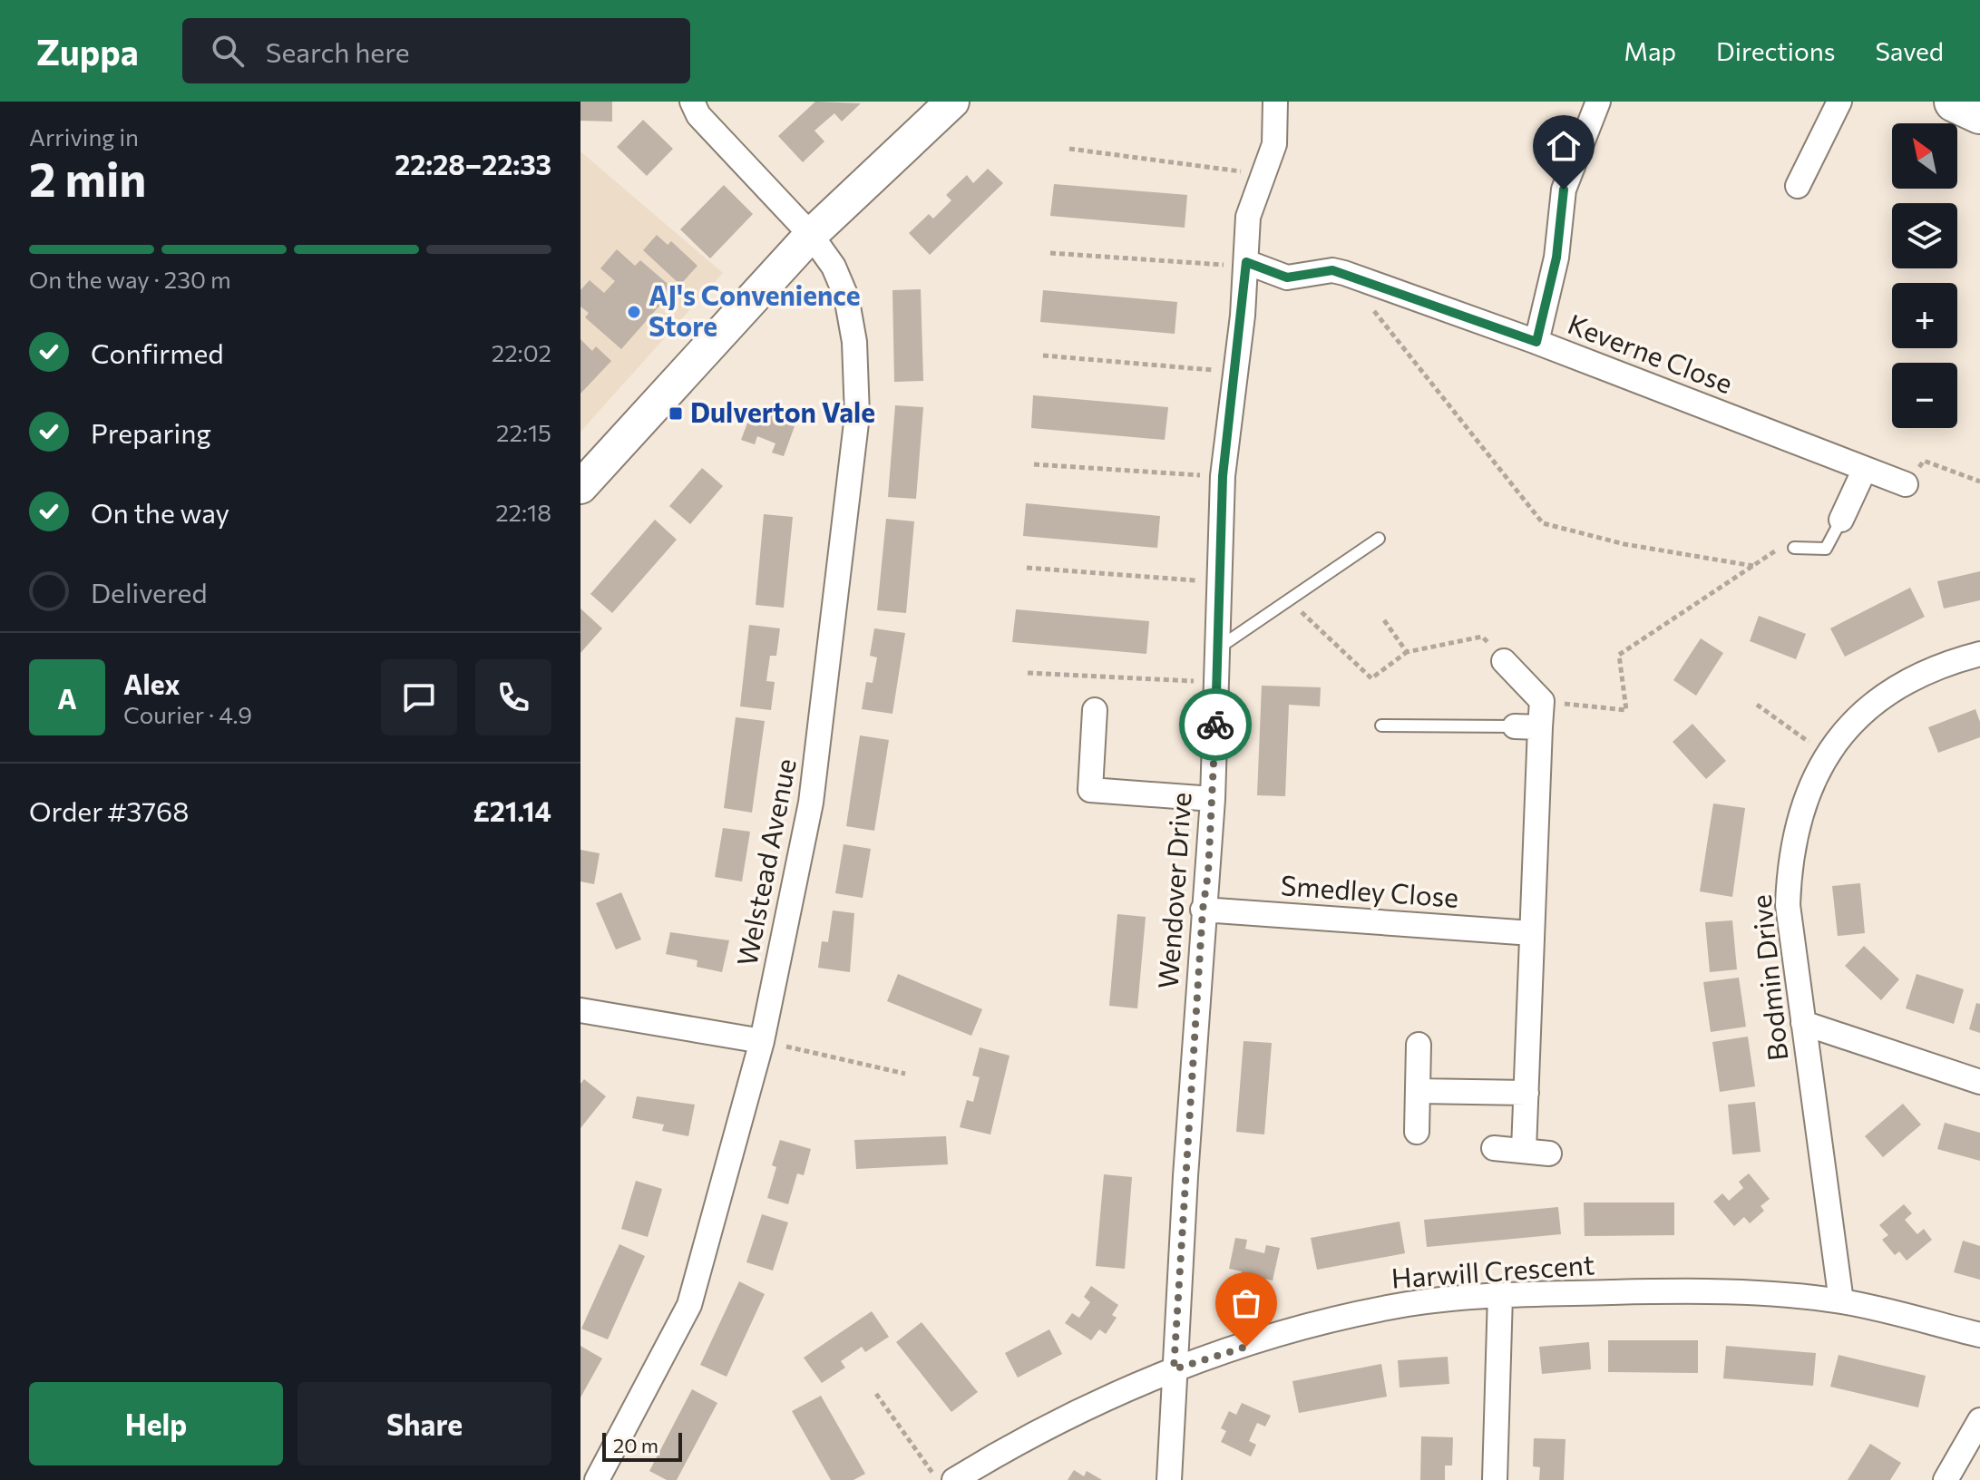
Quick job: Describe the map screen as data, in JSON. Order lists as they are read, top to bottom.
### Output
{
  "streets": {
    "street": [
      "Keverne Close",
      "Welstead Avenue",
      "Wendover Drive",
      "Smedley Close",
      "Bodmin Drive",
      "Harwill Crescent"
    ]
  },
  "crossings": [
    ["Keverne Close", "Wendover Drive"],
    ["Wendover Drive", "Smedley Close"],
    ["Wendover Drive", "Harwill Crescent"],
    ["Bodmin Drive", "Harwill Crescent"]
  ],
  "places": {
    "other": ["AJ's Convenience Store"],
    "transit": ["Dulverton Vale"]
  },
  "scale_bar": "20 m",
  "north": "top left",
  "page": {
    "header": "Zuppa",
    "search": "Search here",
    "nav": ["Map", "Directions", "Saved"],
    "heading": ["2 min", "Arriving in", "22:28–22:33"],
    "panel": [
      "Alex",
      "Courier · 4.9",
      "Order #3768",
      "£21.14"
    ],
    "map_buttons": ["+", "−"],
    "bar": "On the way · 230 m",
    "list": [
      ["Confirmed", "22:02"],
      ["Preparing", "22:15"],
      ["On the way", "22:18"],
      "Delivered"
    ],
    "round": "A",
    "buttons": ["Help", "Share"],
    "scale": "20 m"
  }
}
